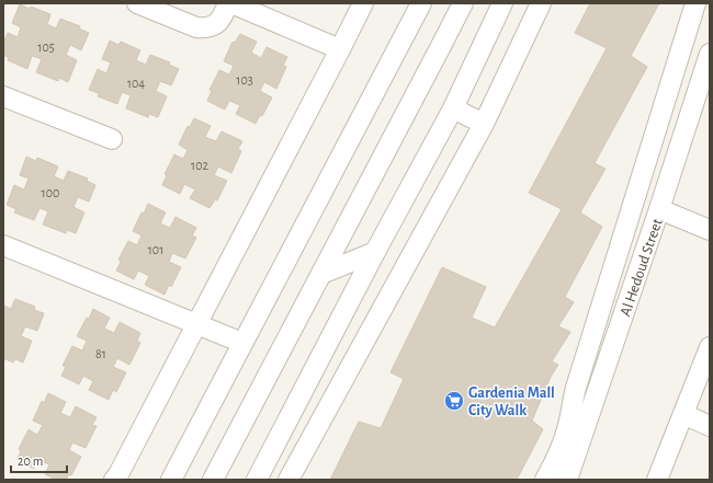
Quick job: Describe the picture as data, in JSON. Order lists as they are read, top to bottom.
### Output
{
  "streets": {
    "street": ["Al Hedoud Street"]
  },
  "places": {
    "supermarket": ["Gardenia Mall City Walk"]
  },
  "house_numbers": [
    "105",
    "103",
    "104",
    "102",
    "100",
    "101",
    "81"
  ],
  "scale_bar": "20 m"
}
